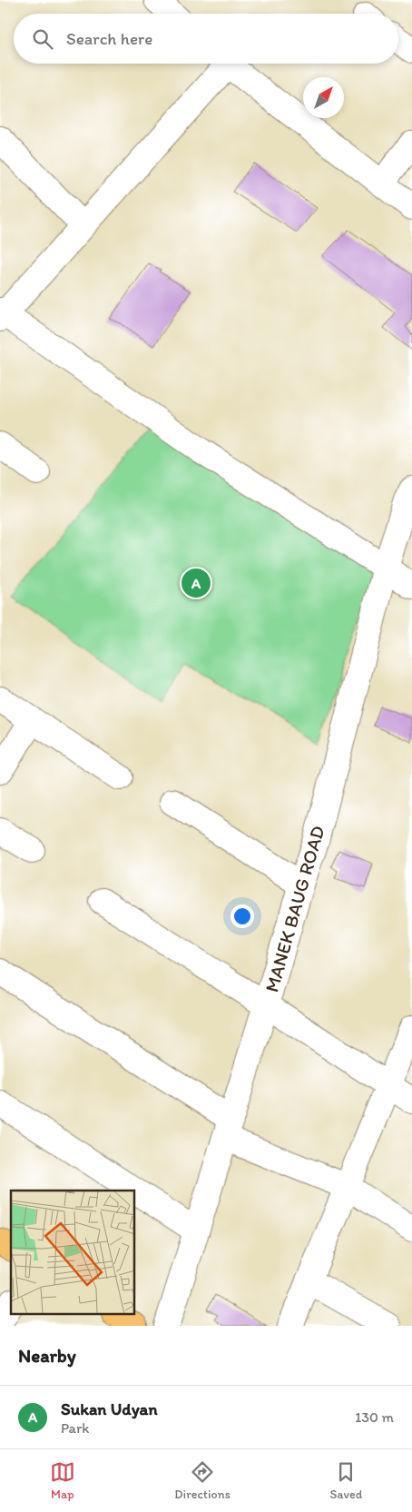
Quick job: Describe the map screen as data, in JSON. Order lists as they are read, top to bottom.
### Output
{
  "streets": {
    "street": ["MANEK BAUG ROAD"]
  },
  "north": "top right",
  "page": {
    "search": "Search here",
    "pins": "A",
    "heading": "Nearby",
    "list": [
      {
        "mark": "A",
        "name": "Sukan Udyan",
        "note": "Park",
        "value": "130 m"
      }
    ],
    "nav": ["Map", "Directions", "Saved"]
  }
}
